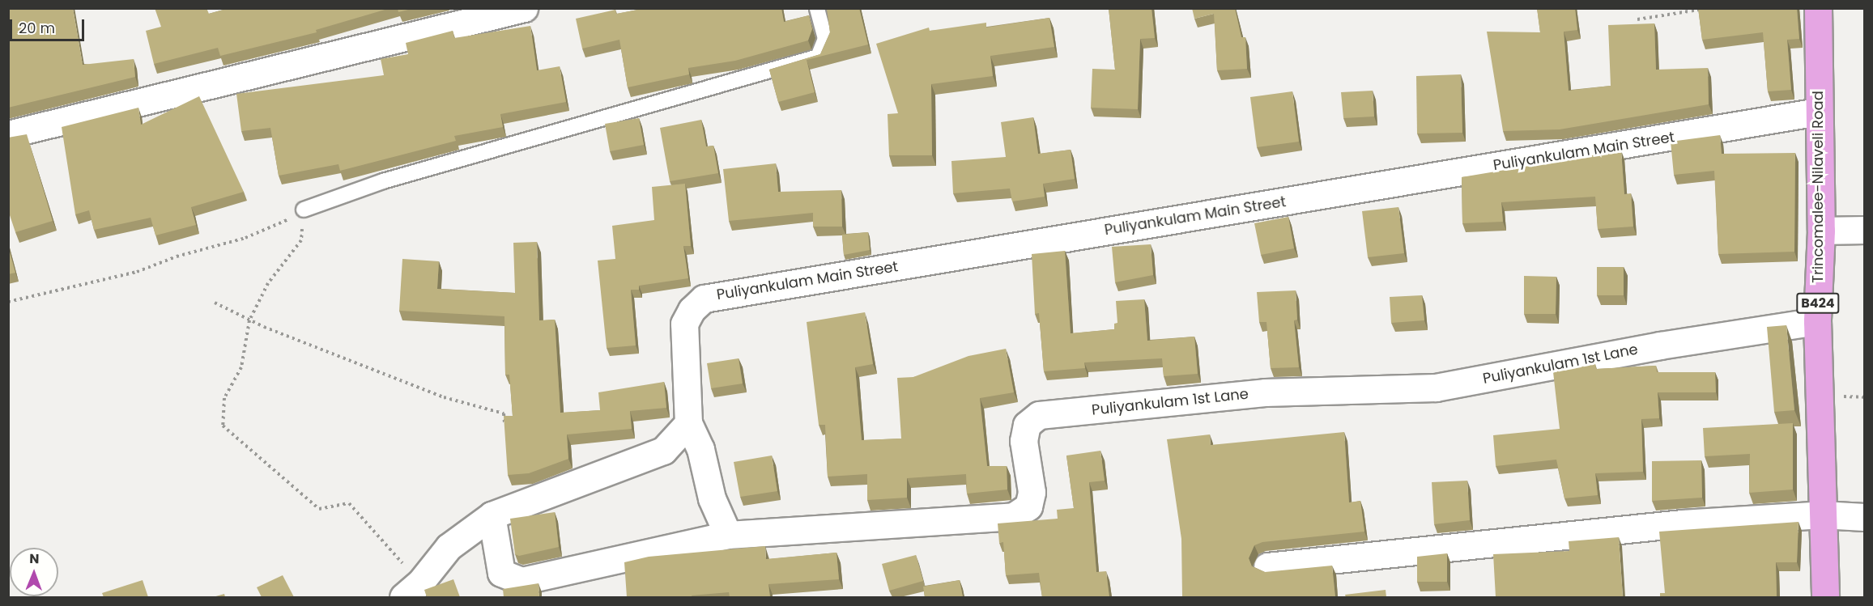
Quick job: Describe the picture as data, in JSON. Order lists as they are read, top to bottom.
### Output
{
  "streets": {
    "main road": ["Trincomalee-Nilaveli Road", "B424"],
    "street": ["Puliyankulam Main Street", "Puliyankulam 1st Lane"]
  },
  "crossings": [
    ["Puliyankulam Main Street", "Trincomalee-Nilaveli Road"],
    ["Trincomalee-Nilaveli Road", "Puliyankulam 1st Lane"]
  ],
  "scale_bar": "20 m",
  "north": "top"
}
